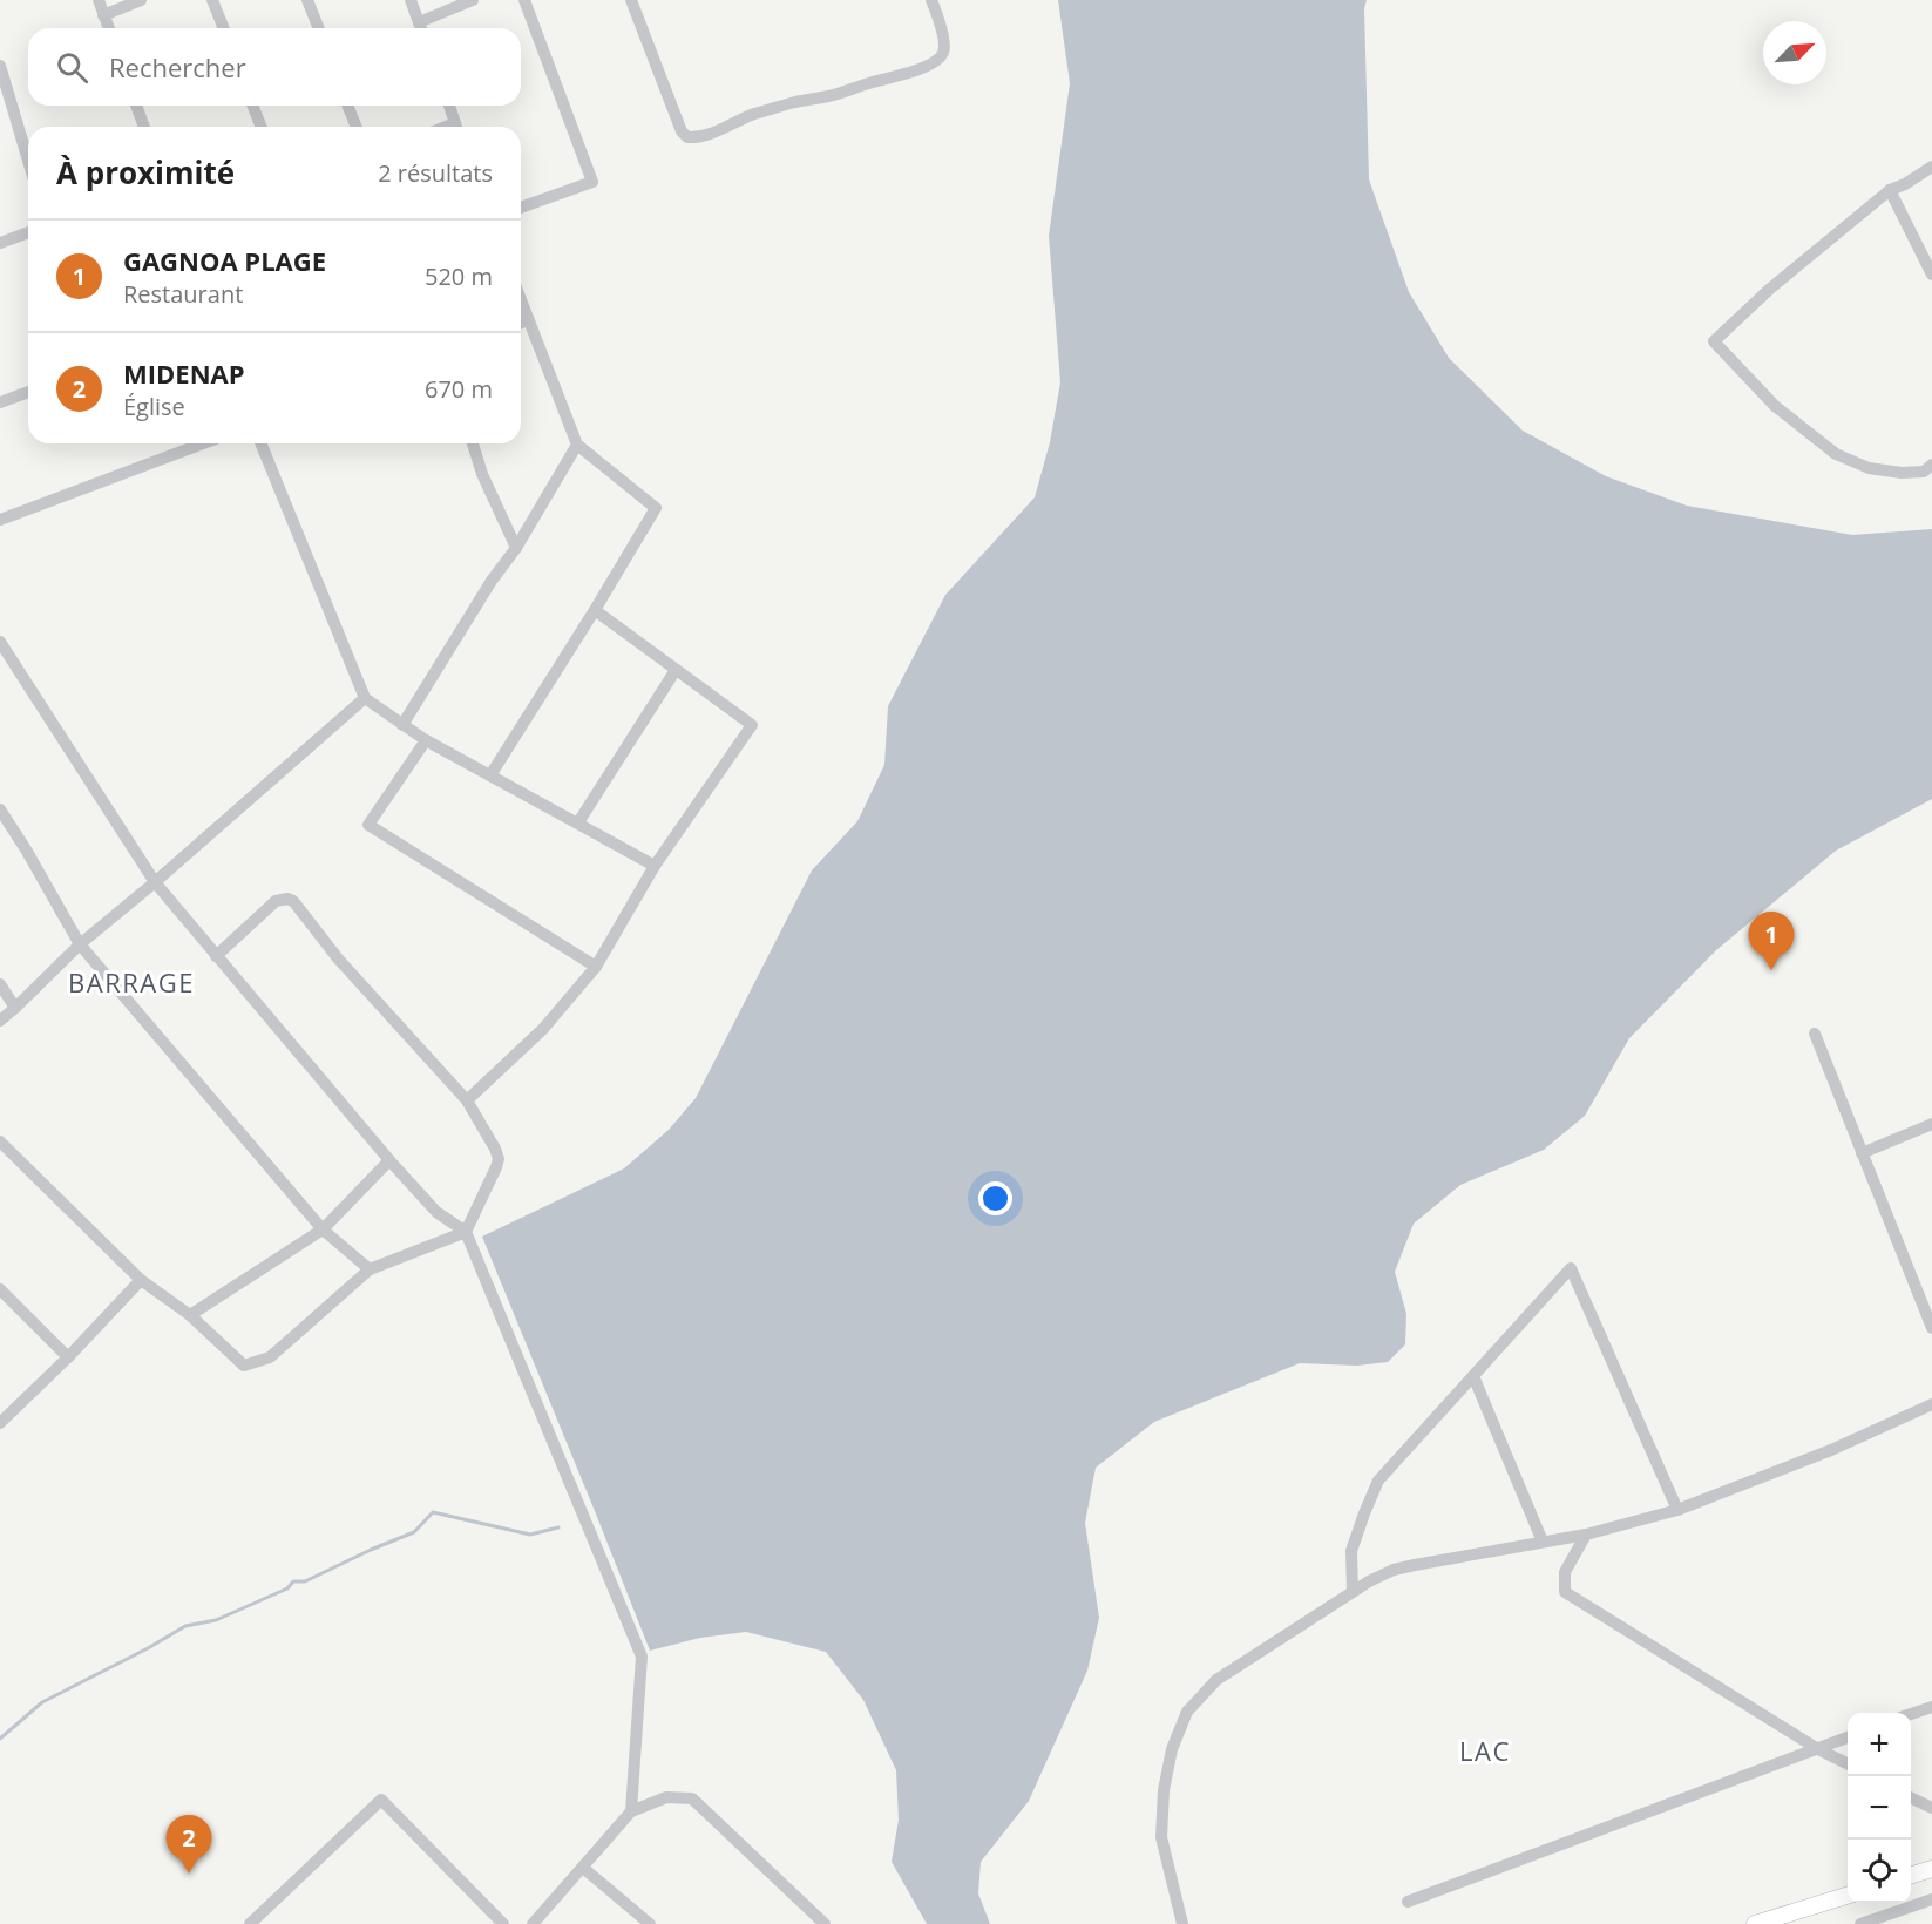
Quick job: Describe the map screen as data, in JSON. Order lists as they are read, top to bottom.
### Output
{
  "districts": ["BARRAGE", "LAC"],
  "north": "top right",
  "page": {
    "search": "Rechercher",
    "heading": ["À proximité", "2 résultats"],
    "list": [
      {
        "mark": "1",
        "name": "GAGNOA PLAGE",
        "note": "Restaurant",
        "value": "520 m"
      },
      {
        "mark": "2",
        "name": "MIDENAP",
        "note": "Église",
        "value": "670 m"
      }
    ],
    "pins": ["1", "2"],
    "map_buttons": ["+", "−"]
  }
}
